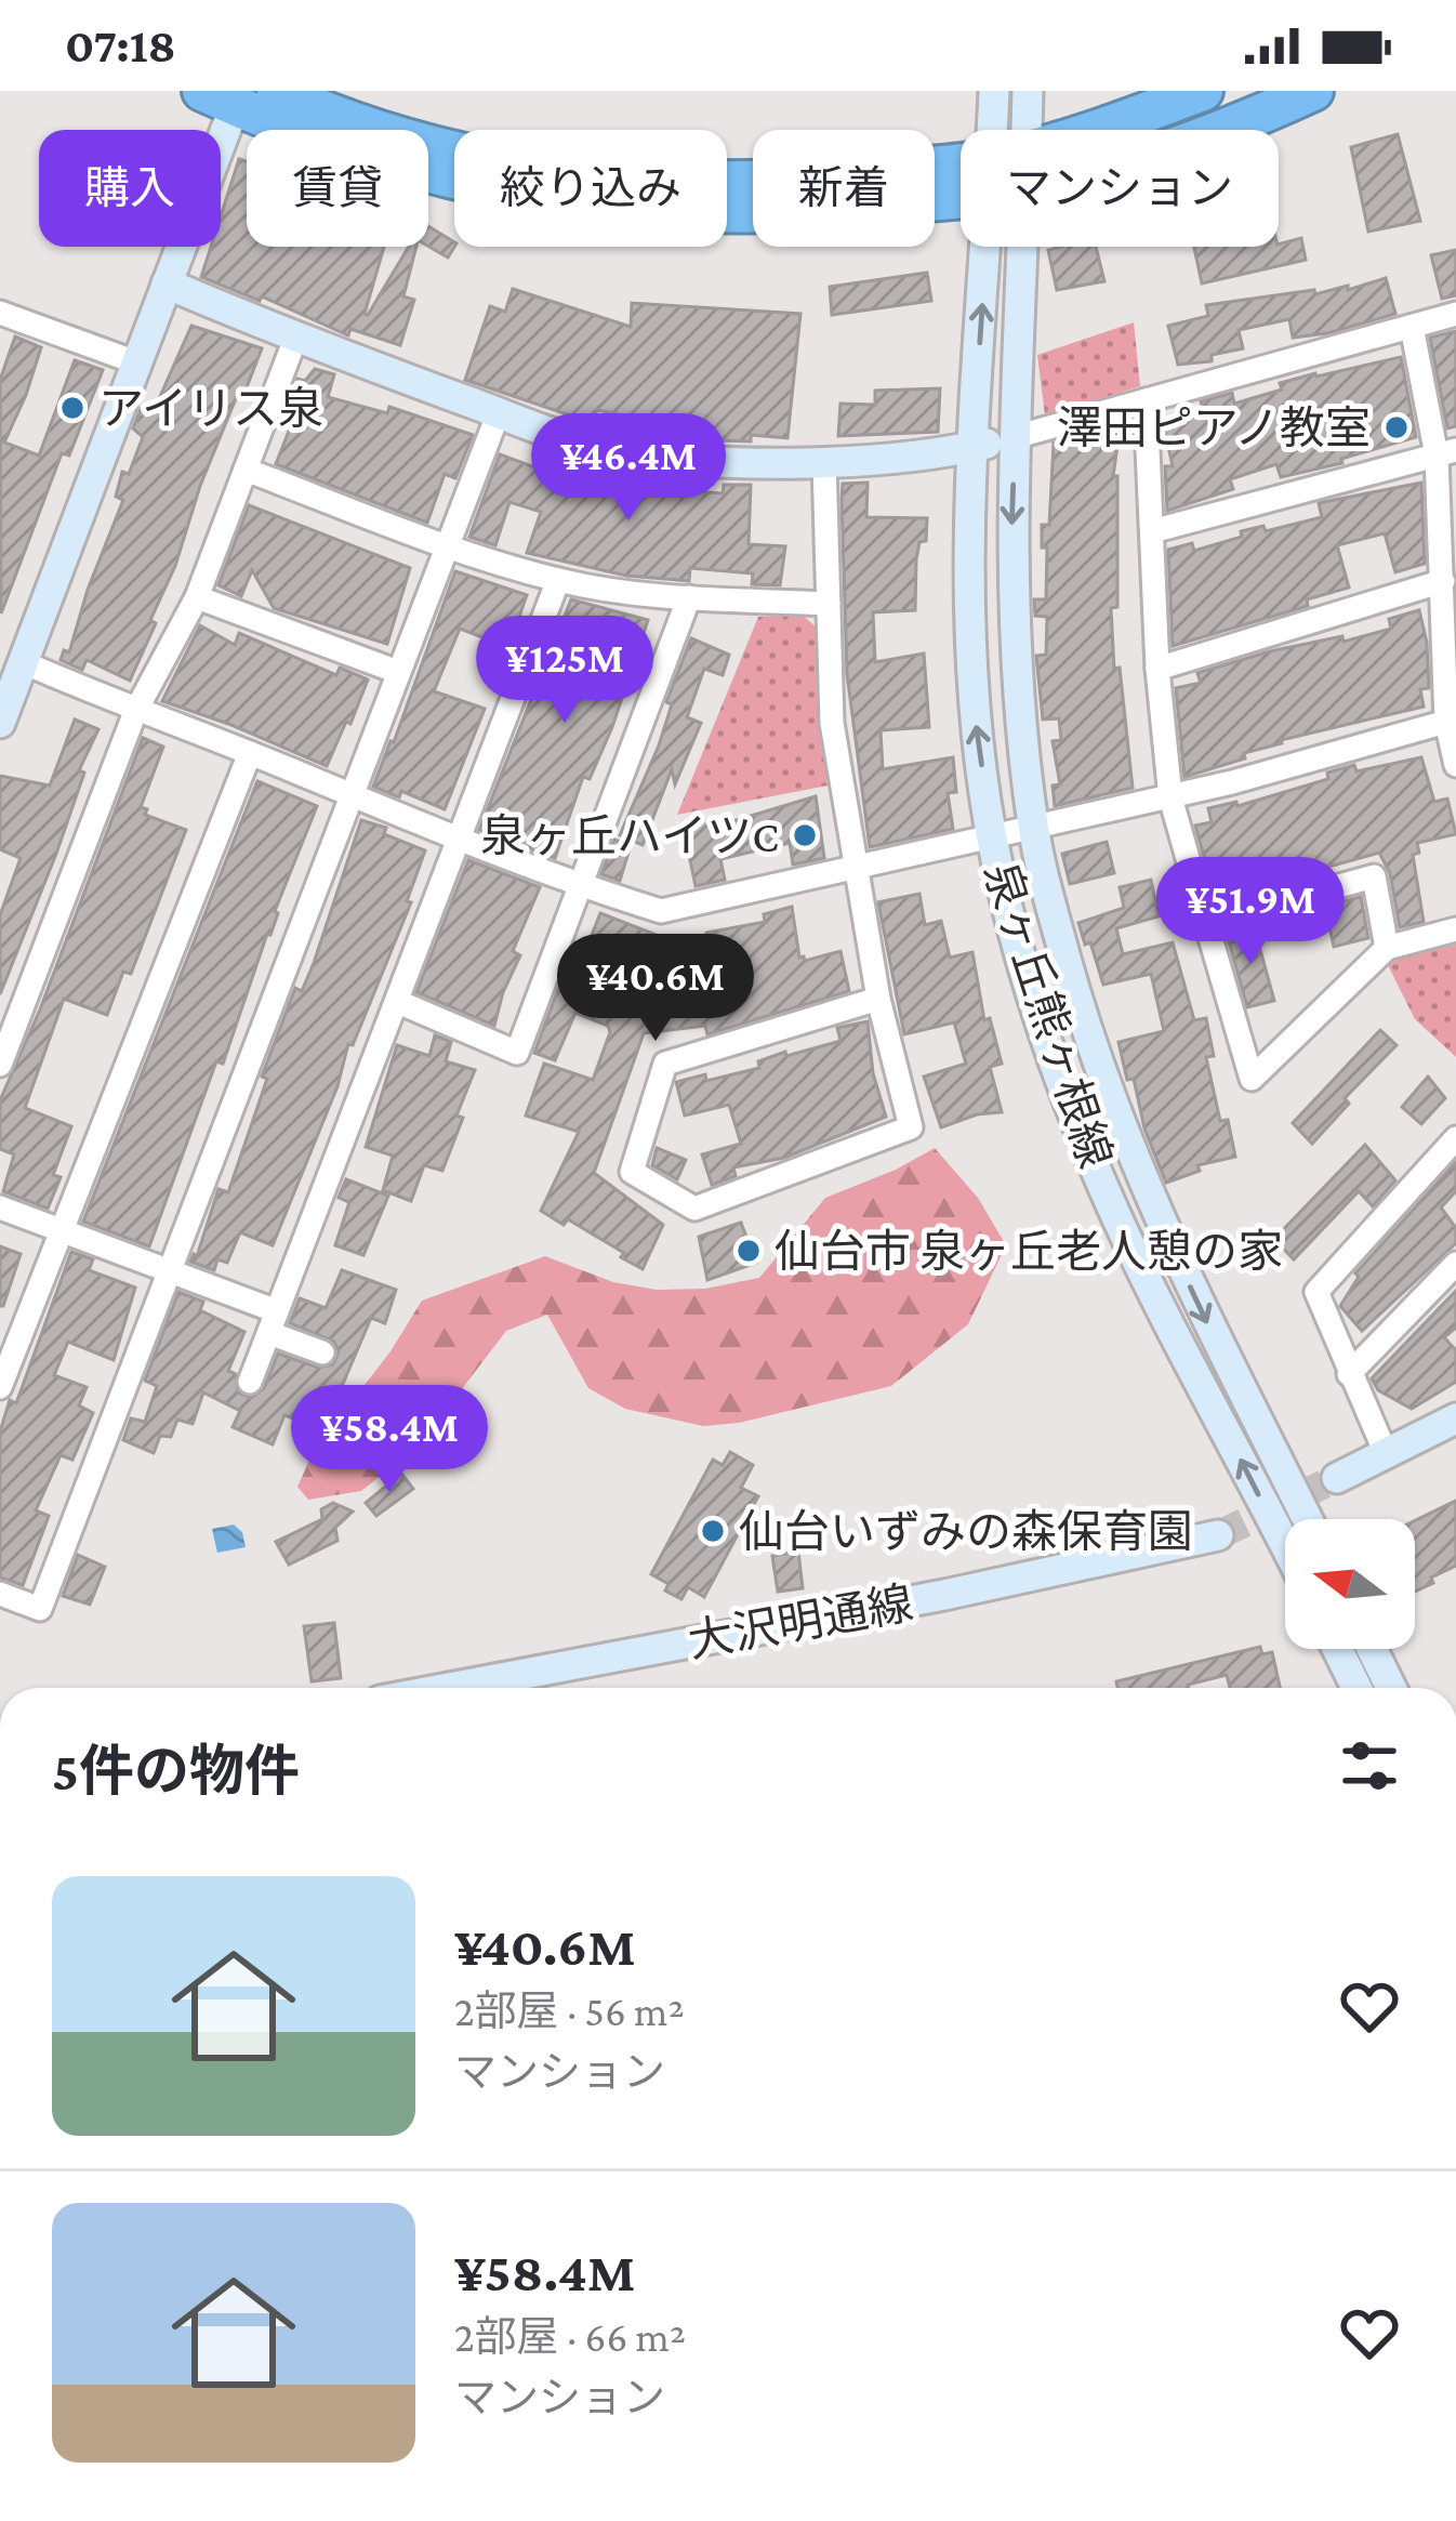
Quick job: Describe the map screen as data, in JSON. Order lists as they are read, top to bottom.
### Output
{
  "streets": {
    "main road": ["泉ヶ丘熊ヶ根線", "大沢明通線"]
  },
  "places": [
    "アイリス泉",
    "澤田ピアノ教室",
    "泉ヶ丘ハイツC",
    "仙台市 泉ヶ丘老人憩の家",
    "仙台いずみの森保育園"
  ],
  "north": "left",
  "page": {
    "status": "07:18",
    "chip": [
      "購入",
      "賃貸",
      "絞り込み",
      "新着",
      "マンション"
    ],
    "price": [
      "¥46.4M",
      "¥125M",
      "¥51.9M",
      "¥40.6M",
      "¥58.4M"
    ],
    "heading": "5件の物件",
    "list": [
      {
        "name": "¥40.6M",
        "note": "2部屋 · 56 m² · マンション"
      },
      {
        "name": "¥58.4M",
        "note": "2部屋 · 66 m² · マンション"
      }
    ]
  }
}
